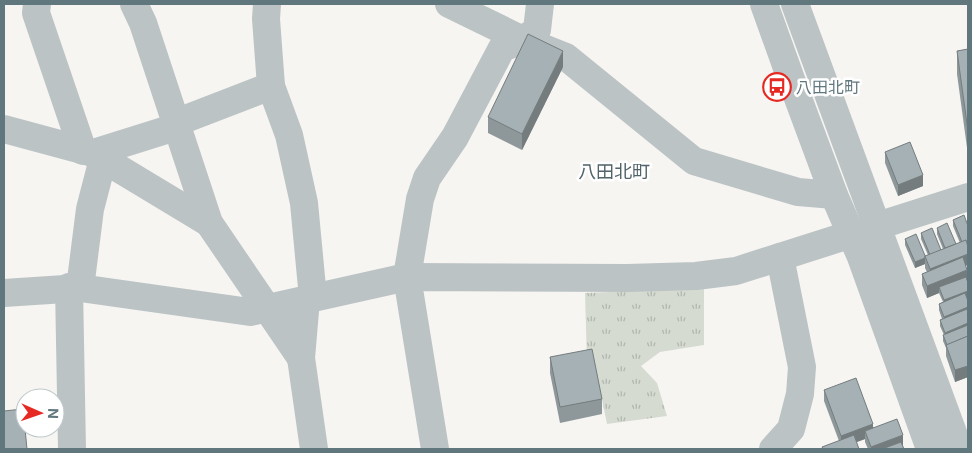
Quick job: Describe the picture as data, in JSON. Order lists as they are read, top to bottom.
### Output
{
  "districts": ["八田北町"],
  "places": {
    "bus stop": ["八田北町"]
  },
  "north": "right"
}
